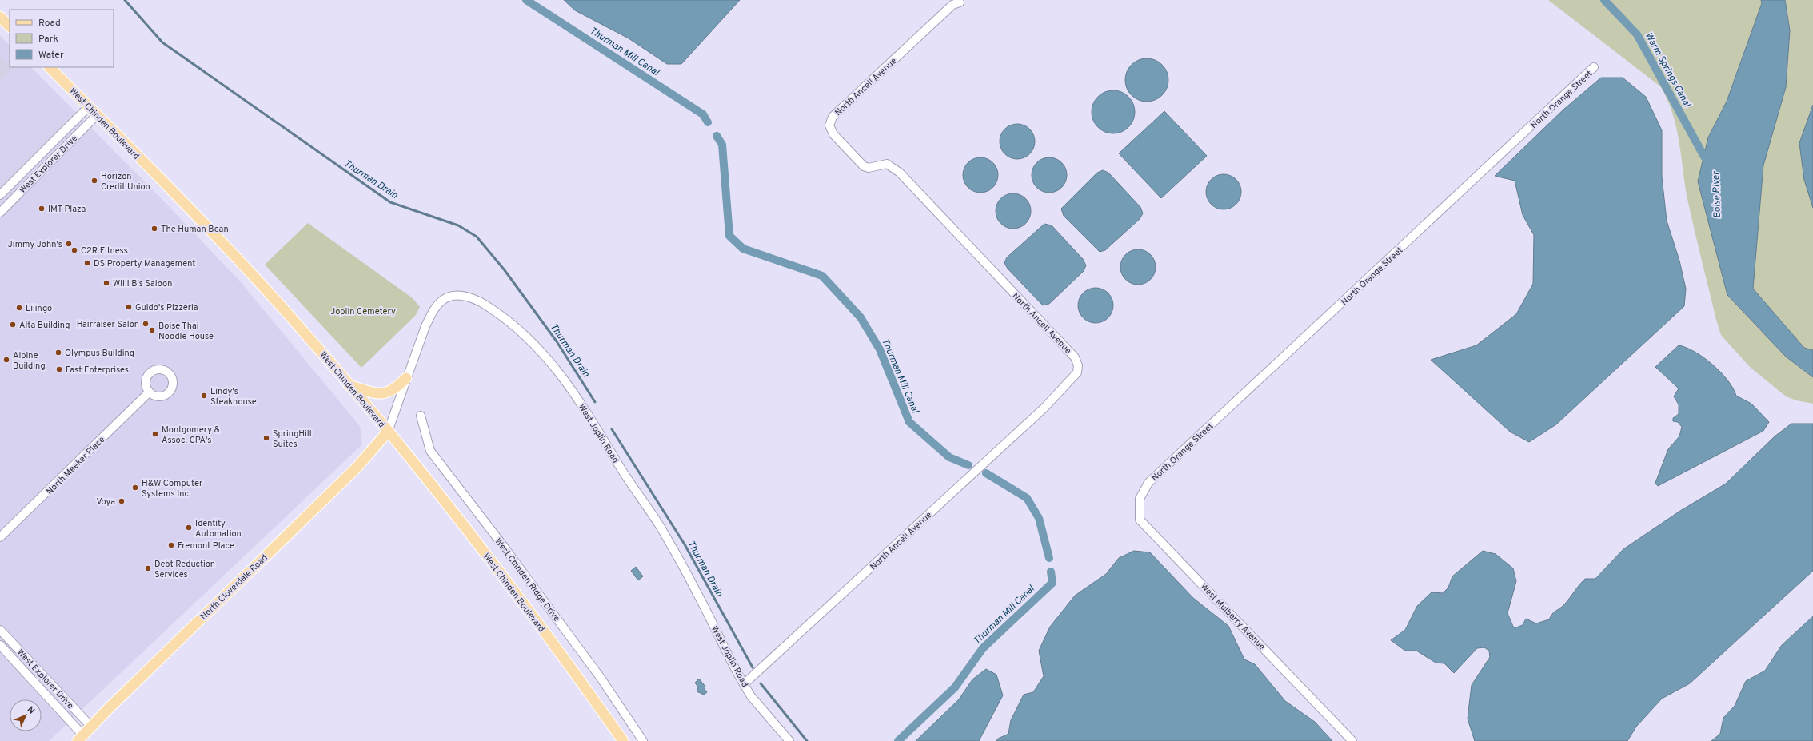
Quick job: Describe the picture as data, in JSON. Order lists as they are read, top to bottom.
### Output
{
  "streets": {
    "main road": ["West Chinden Boulevard", "North Cloverdale Road"],
    "street": [
      "North Ancell Avenue",
      "North Orange Street",
      "West Explorer Drive",
      "West Joplin Road",
      "North Meeker Place",
      "West Chinden Ridge Drive",
      "West Mulberry Avenue"
    ]
  },
  "crossings": [
    ["North Ancell Avenue", "West Joplin Road"],
    ["North Orange Street", "West Mulberry Avenue"],
    ["West Chinden Boulevard", "West Explorer Drive"],
    ["West Chinden Boulevard", "West Joplin Road"],
    ["West Chinden Boulevard", "North Cloverdale Road"],
    ["West Explorer Drive", "North Cloverdale Road"],
    ["West Joplin Road", "North Cloverdale Road"]
  ],
  "water": [
    "Thurman Mill Canal",
    "Warm Springs Canal",
    "Thurman Drain",
    "Boise River"
  ],
  "parks": ["Joplin Cemetery"],
  "places": [
    "Horizon Credit Union",
    "IMT Plaza",
    "The Human Bean",
    "Jimmy John's",
    "C2R Fitness",
    "DS Property Management",
    "Willi B's Saloon",
    "Guido's Pizzeria",
    "Liiingo",
    "Hairraiser Salon",
    "Alta Building",
    "Boise Thai Noodle House",
    "Olympus Building",
    "Alpine Building",
    "Fast Enterprises",
    "Lindy's Steakhouse",
    "Montgomery & Assoc. CPA's",
    "SpringHill Suites",
    "H&W Computer Systems Inc",
    "Voya",
    "Identity Automation",
    "Fremont Place",
    "Debt Reduction Services"
  ],
  "legend": ["Road", "Park", "Water"],
  "north": "top right"
}
